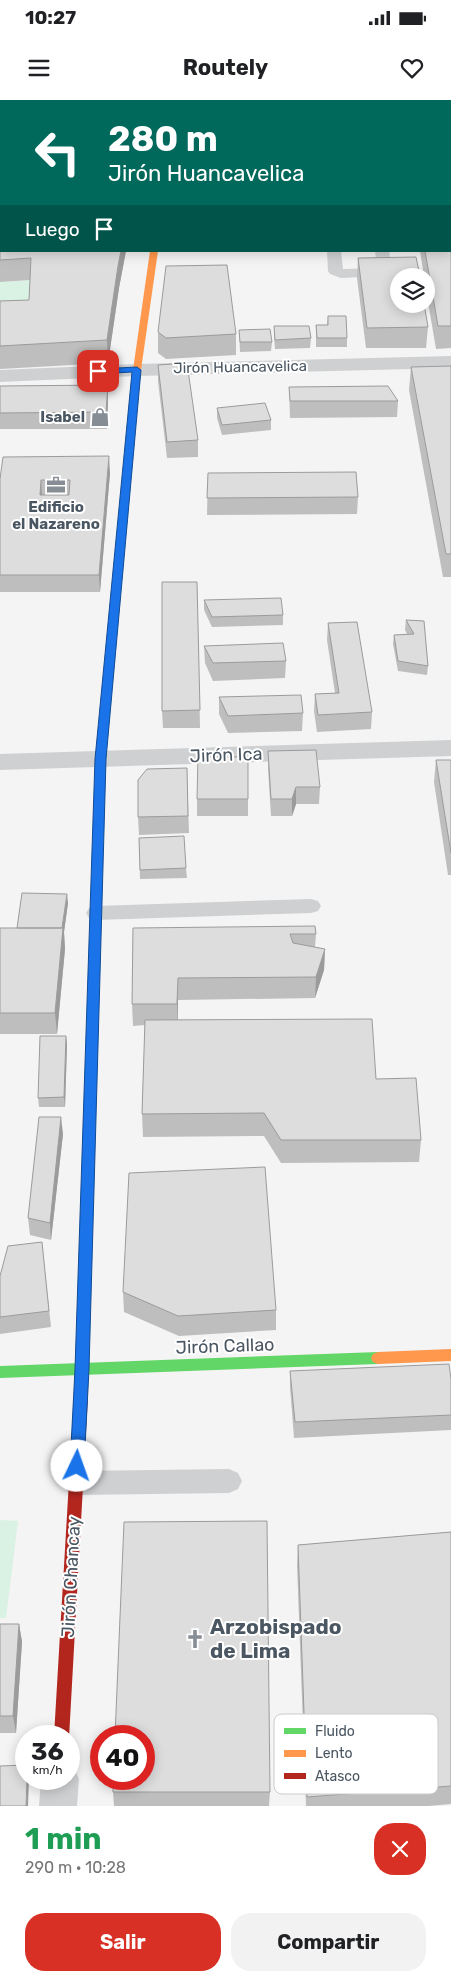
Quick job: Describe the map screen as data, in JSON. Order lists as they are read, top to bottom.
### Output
{
  "streets": {
    "street": [
      "Jirón Huancavelica",
      "Jirón Ica",
      "Jirón Callao",
      "Jirón Chancay"
    ]
  },
  "crossings": [
    ["Jirón Huancavelica", "Jirón Chancay"],
    ["Jirón Ica", "Jirón Chancay"],
    ["Jirón Callao", "Jirón Chancay"]
  ],
  "places": {
    "shop": ["Isabel"],
    "office": ["Edificio el Nazareno"],
    "church": ["Arzobispado de Lima"]
  },
  "legend": ["Fluido", "Lento", "Atasco"],
  "page": {
    "status": "10:27",
    "header": "Routely",
    "turn": ["280 m", "Jirón Huancavelica"],
    "then": "Luego",
    "speed": "36 km/h",
    "limit": "40",
    "heading": ["1 min", "290 m · 10:28"],
    "buttons": ["Salir", "Compartir"]
  }
}
